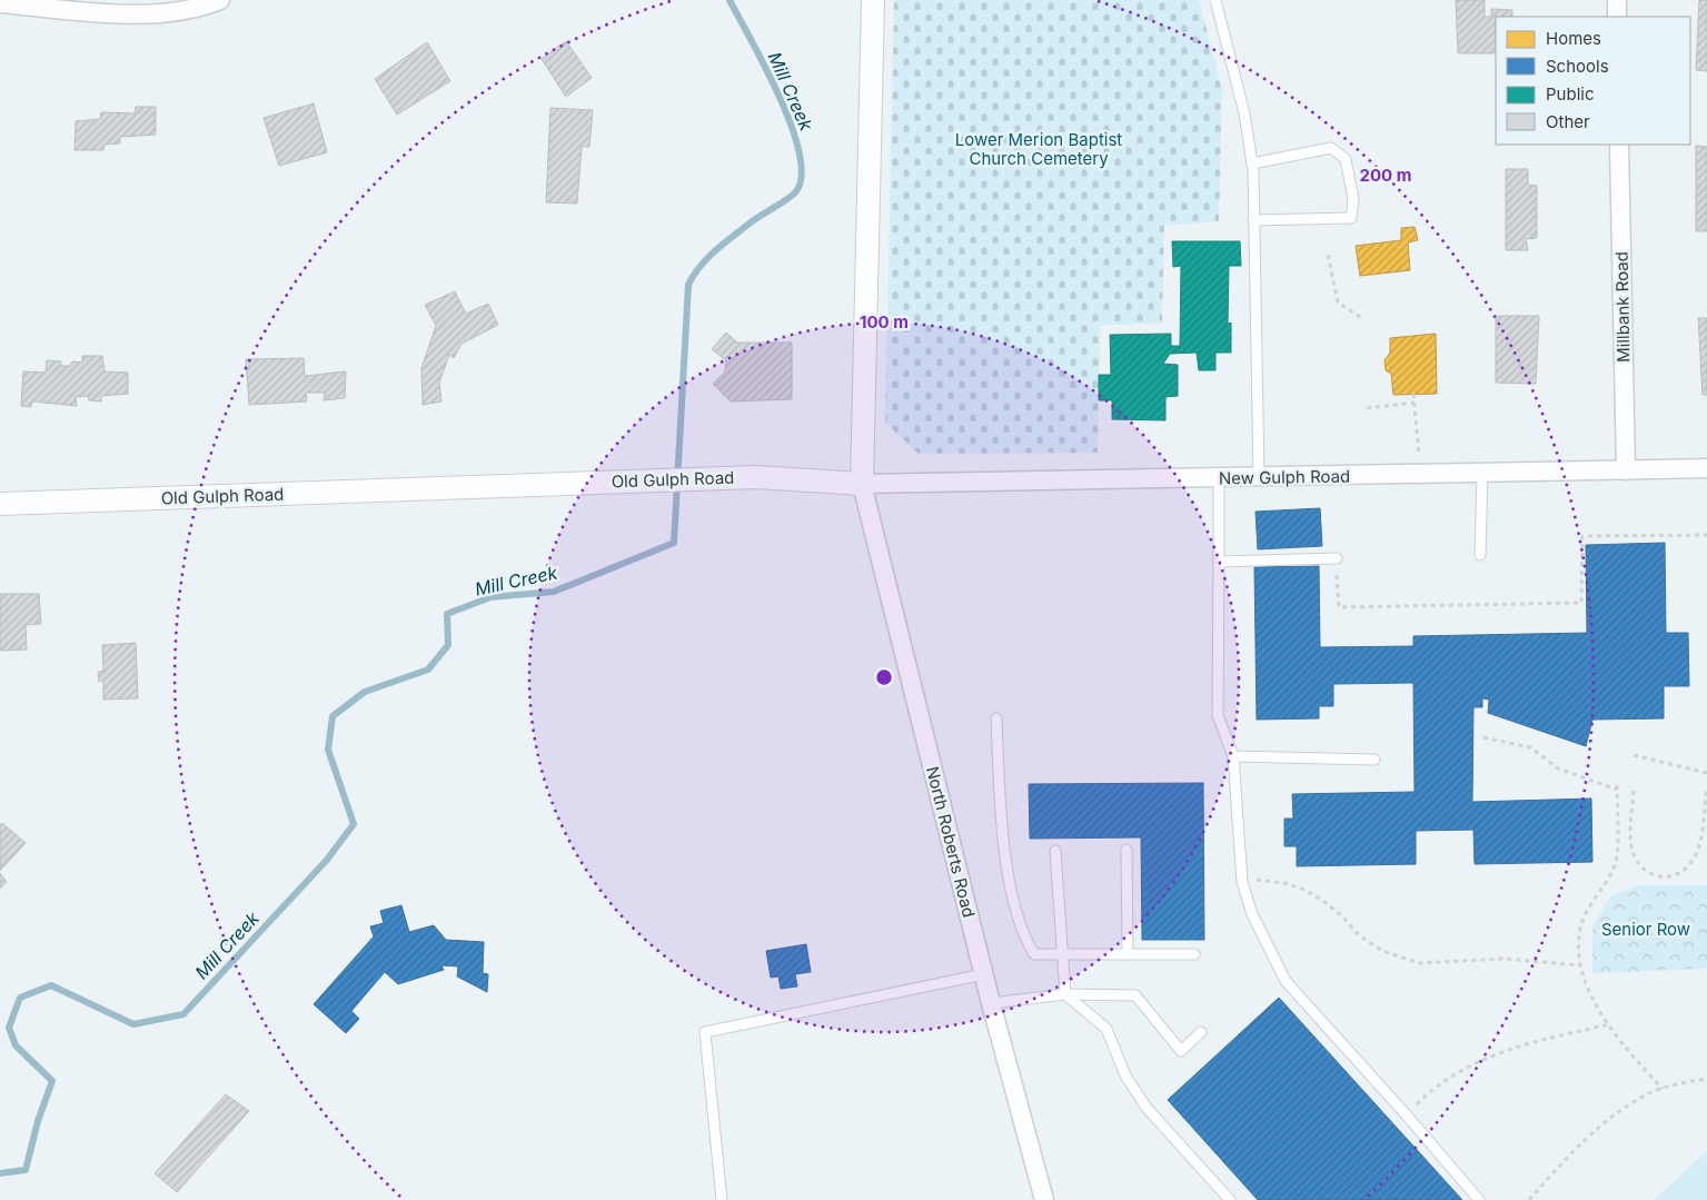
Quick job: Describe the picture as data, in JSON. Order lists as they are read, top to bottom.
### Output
{
  "streets": {
    "street": [
      "Millbank Road",
      "New Gulph Road",
      "Old Gulph Road",
      "North Roberts Road"
    ]
  },
  "crossings": [
    ["Millbank Road", "New Gulph Road"],
    ["New Gulph Road", "Old Gulph Road"],
    ["New Gulph Road", "North Roberts Road"],
    ["Old Gulph Road", "North Roberts Road"]
  ],
  "water": ["Mill Creek"],
  "parks": ["Lower Merion Baptist Church Cemetery", "Senior Row"],
  "legend": [
    "Homes",
    "Schools",
    "Public",
    "Other"
  ],
  "rings": ["200 m", "100 m"]
}
